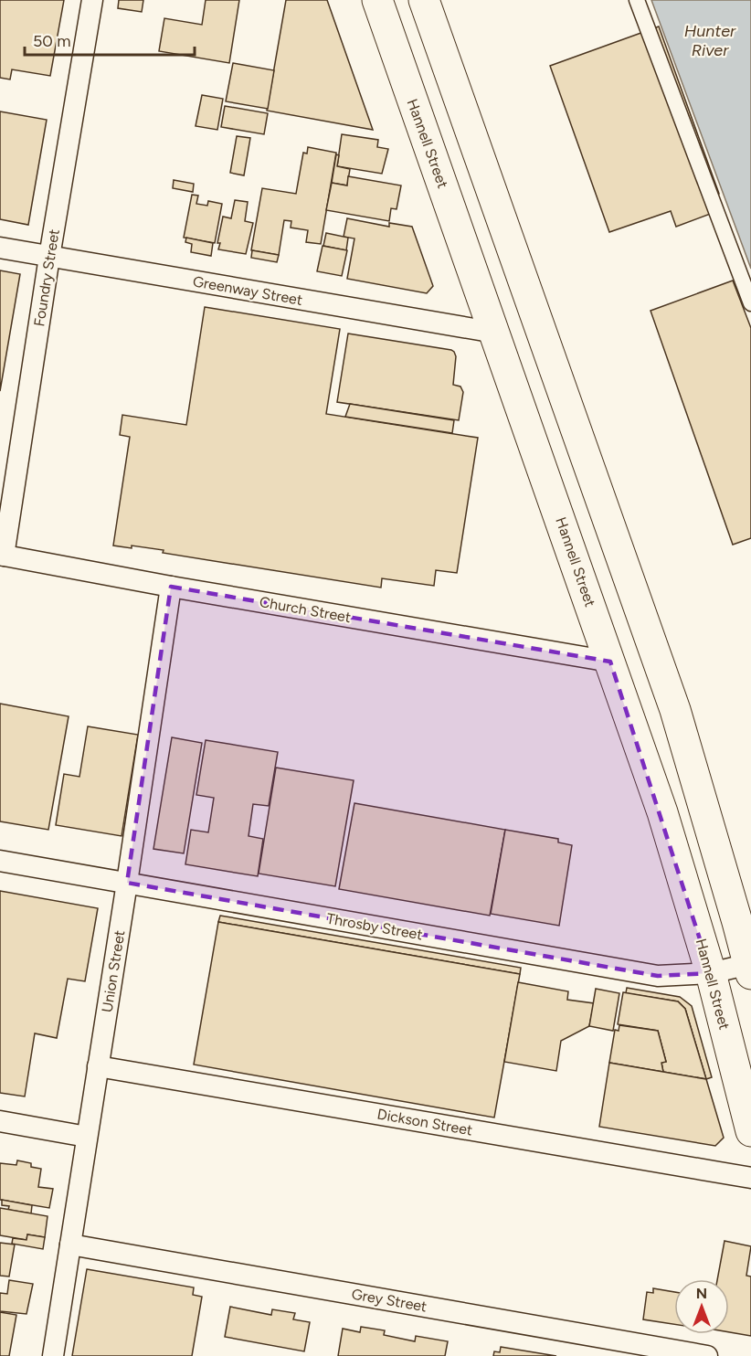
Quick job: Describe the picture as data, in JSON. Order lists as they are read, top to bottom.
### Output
{
  "streets": {
    "highway": ["Hannell Street"],
    "street": [
      "Foundry Street",
      "Greenway Street",
      "Church Street",
      "Throsby Street",
      "Union Street",
      "Dickson Street",
      "Grey Street"
    ]
  },
  "crossings": [
    ["Hannell Street", "Greenway Street"],
    ["Hannell Street", "Church Street"],
    ["Hannell Street", "Throsby Street"],
    ["Foundry Street", "Greenway Street"],
    ["Foundry Street", "Church Street"],
    ["Church Street", "Union Street"],
    ["Throsby Street", "Union Street"],
    ["Union Street", "Dickson Street"],
    ["Union Street", "Grey Street"]
  ],
  "water": ["Hunter River"],
  "scale_bar": "50 m",
  "north": "top"
}
